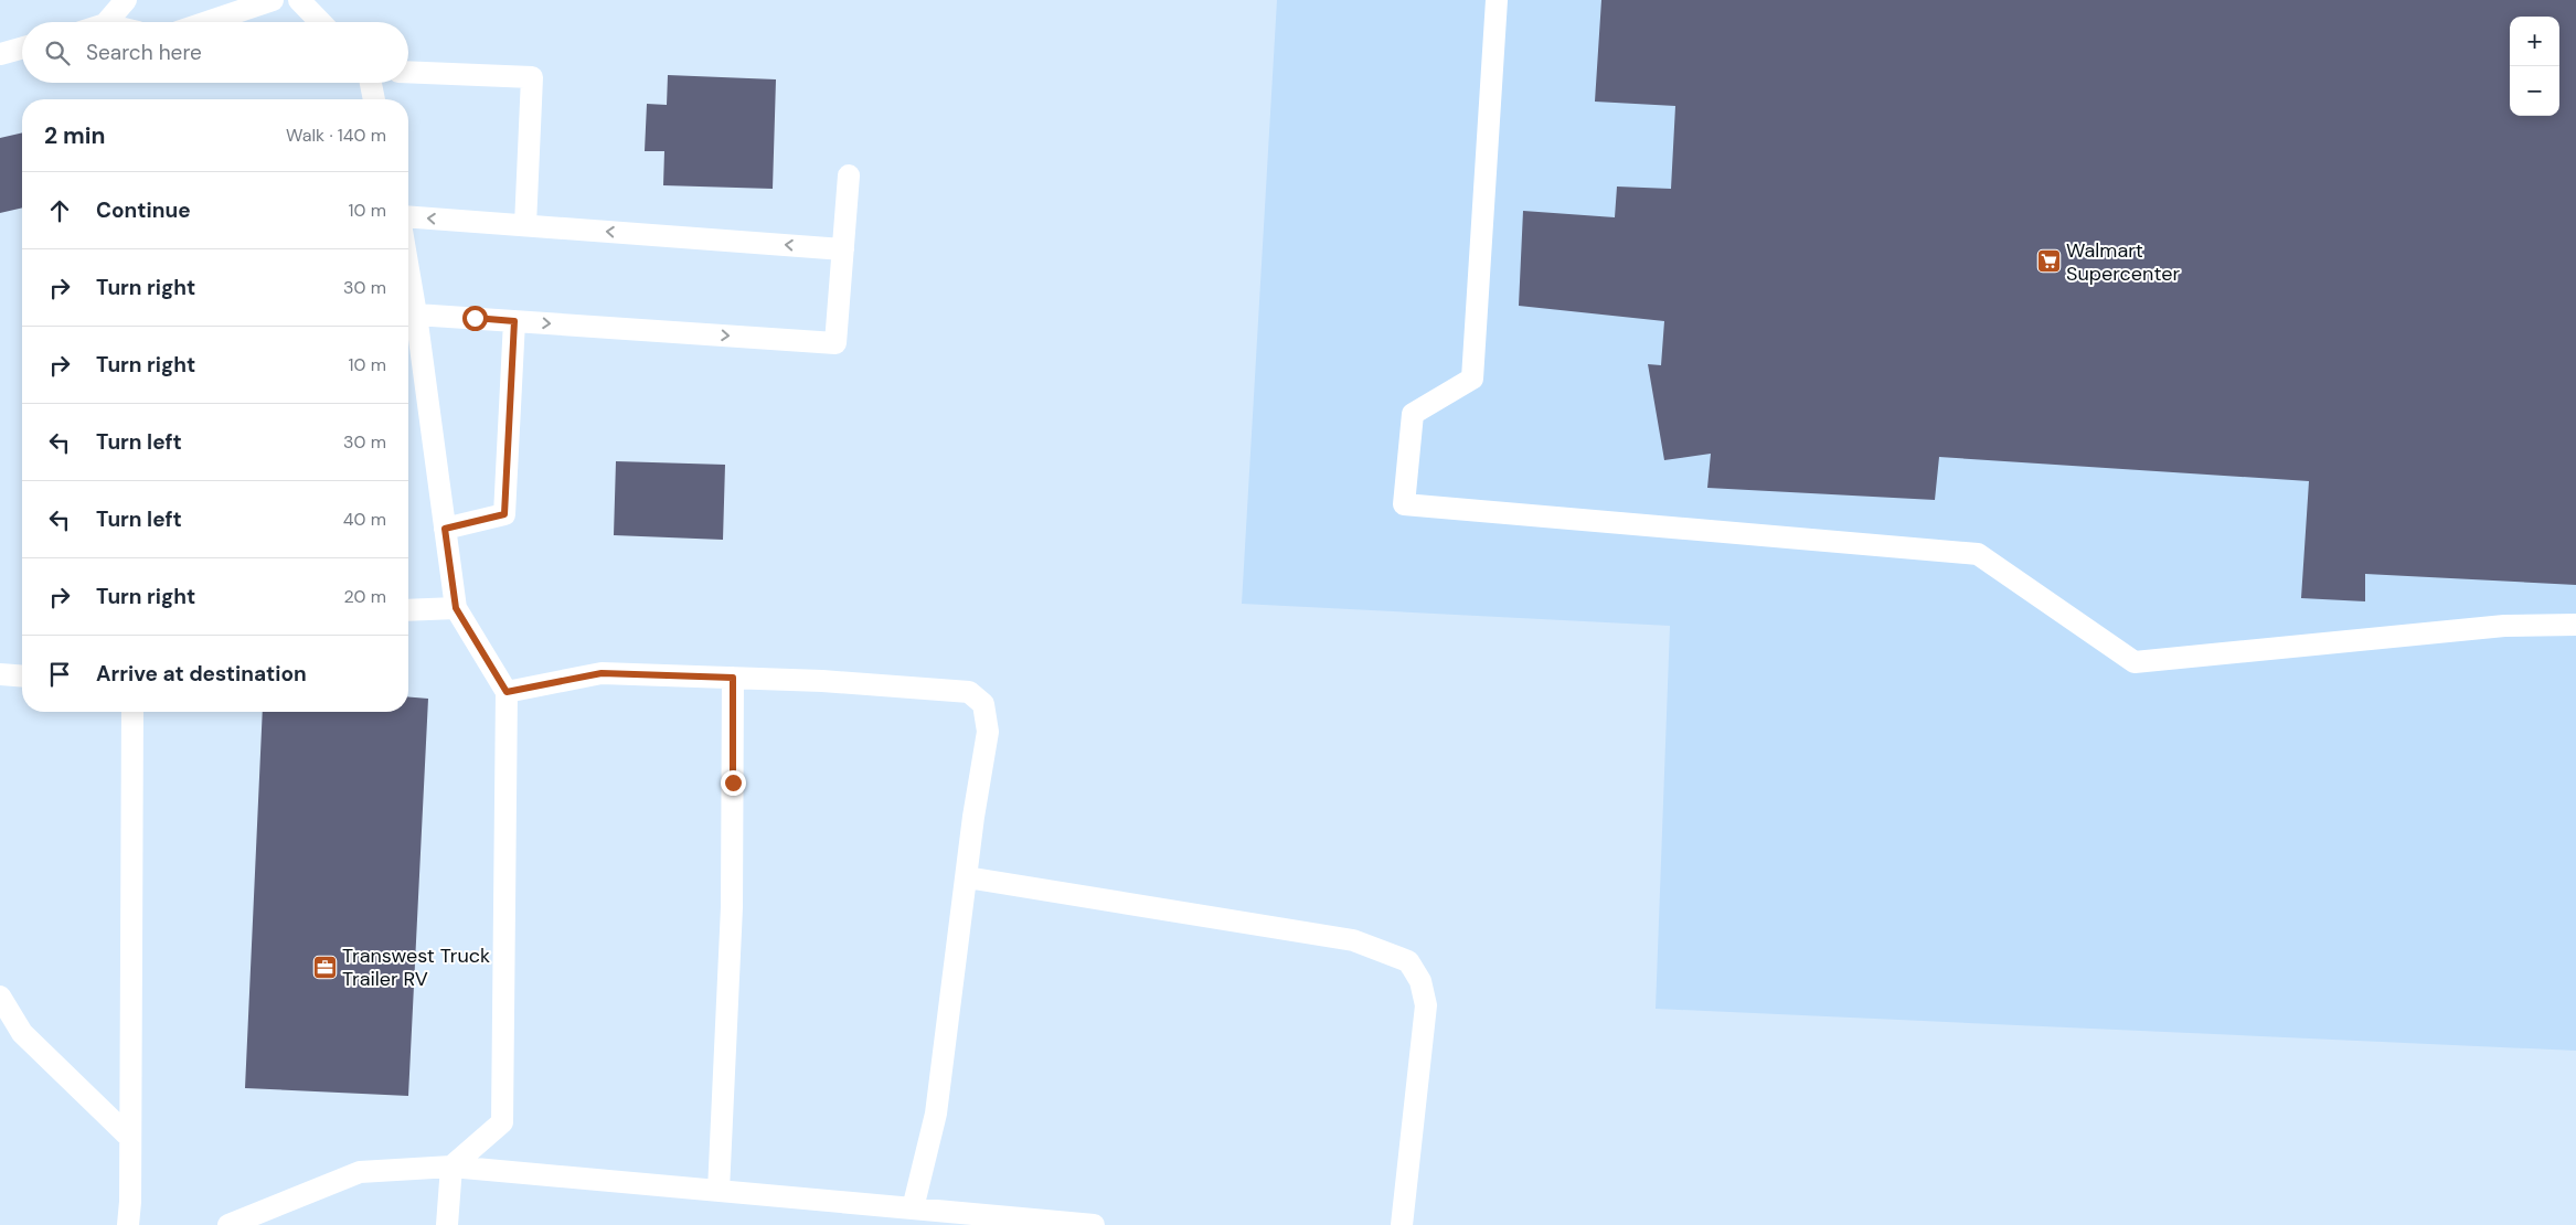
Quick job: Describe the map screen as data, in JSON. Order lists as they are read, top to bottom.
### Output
{
  "places": {
    "supermarket": ["Walmart Supercenter"],
    "office": ["Transwest Truck Trailer RV"]
  },
  "page": {
    "map_buttons": ["+", "−"],
    "search": "Search here",
    "heading": ["2 min", "Walk · 140 m"],
    "list": [
      ["Continue", "10 m"],
      ["Turn right", "30 m"],
      ["Turn right", "10 m"],
      ["Turn left", "30 m"],
      ["Turn left", "40 m"],
      ["Turn right", "20 m"],
      "Arrive at destination"
    ]
  }
}
